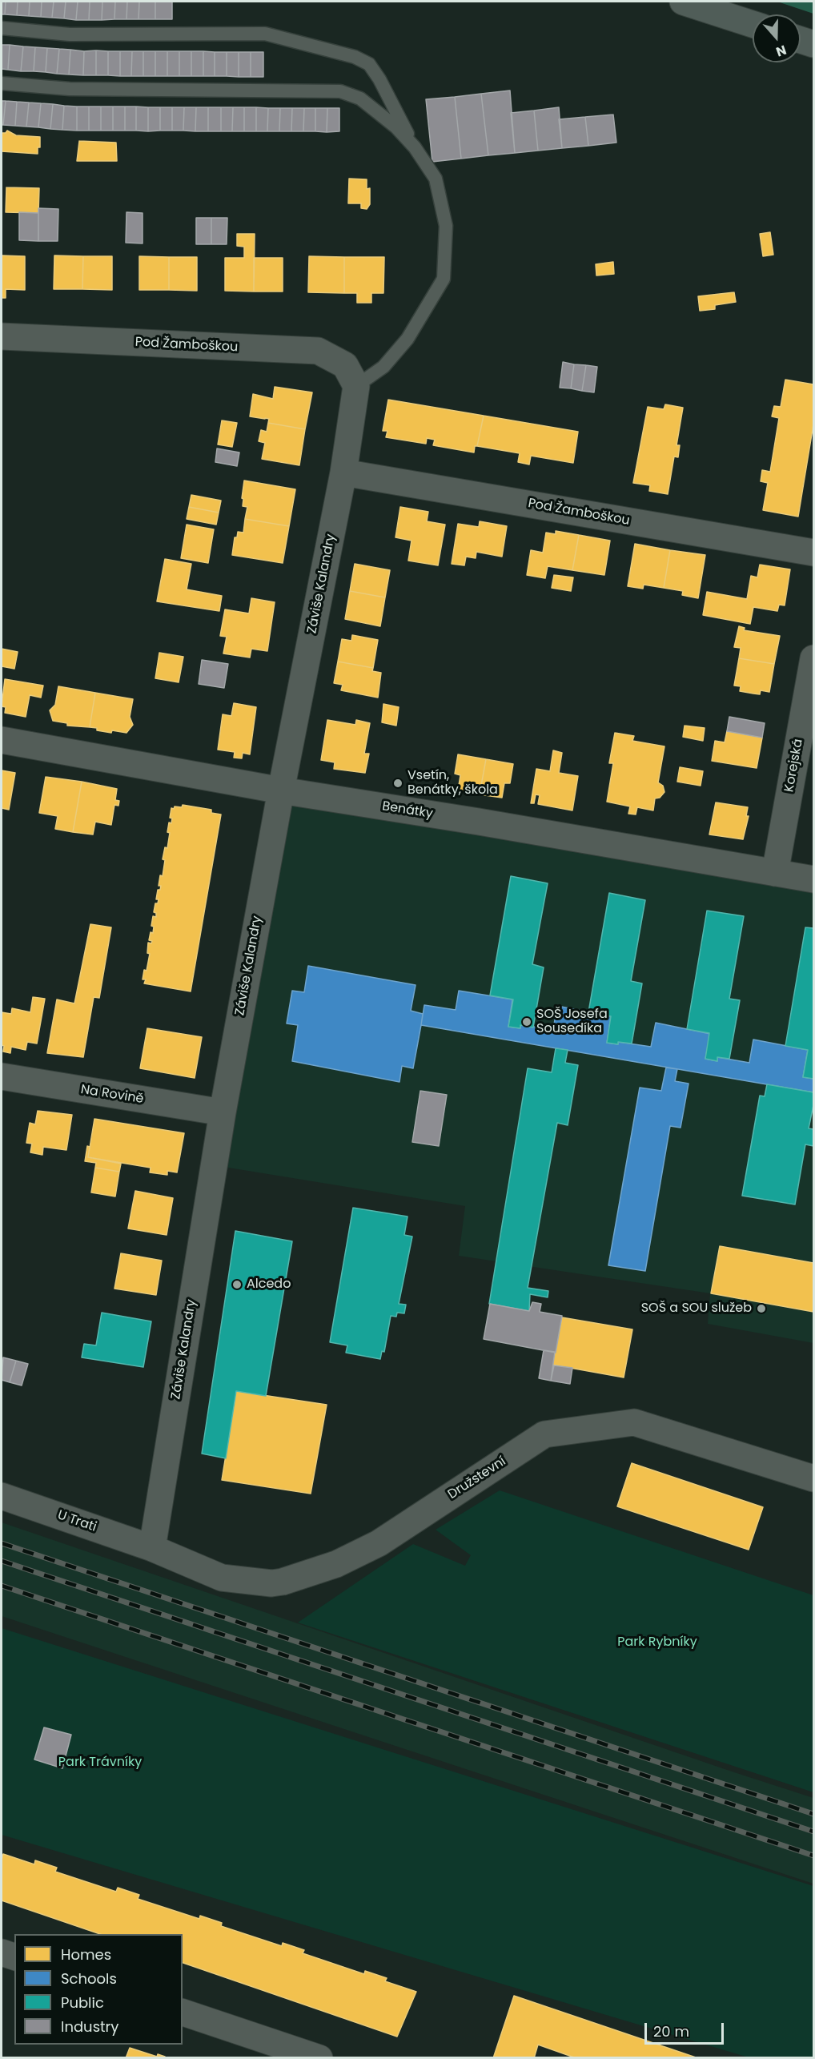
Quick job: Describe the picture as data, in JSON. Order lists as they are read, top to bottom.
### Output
{
  "streets": {
    "street": [
      "Pod Žamboškou",
      "Záviše Kalandry",
      "Korejská",
      "Benátky",
      "Na Rovině",
      "Družstevní",
      "U Trati"
    ]
  },
  "crossings": [
    ["Pod Žamboškou", "Záviše Kalandry"],
    ["Záviše Kalandry", "Benátky"],
    ["Záviše Kalandry", "Na Rovině"],
    ["Záviše Kalandry", "Družstevní"],
    ["Záviše Kalandry", "U Trati"],
    ["Korejská", "Benátky"],
    ["Družstevní", "U Trati"]
  ],
  "parks": ["Park Rybníky", "Park Trávníky"],
  "places": [
    "Vsetín, Benátky, škola",
    "SOŠ Josefa Sousedíka",
    "Alcedo",
    "SOŠ a SOU služeb"
  ],
  "legend": [
    "Homes",
    "Schools",
    "Public",
    "Industry"
  ],
  "scale_bar": "20 m",
  "north": "bottom"
}
